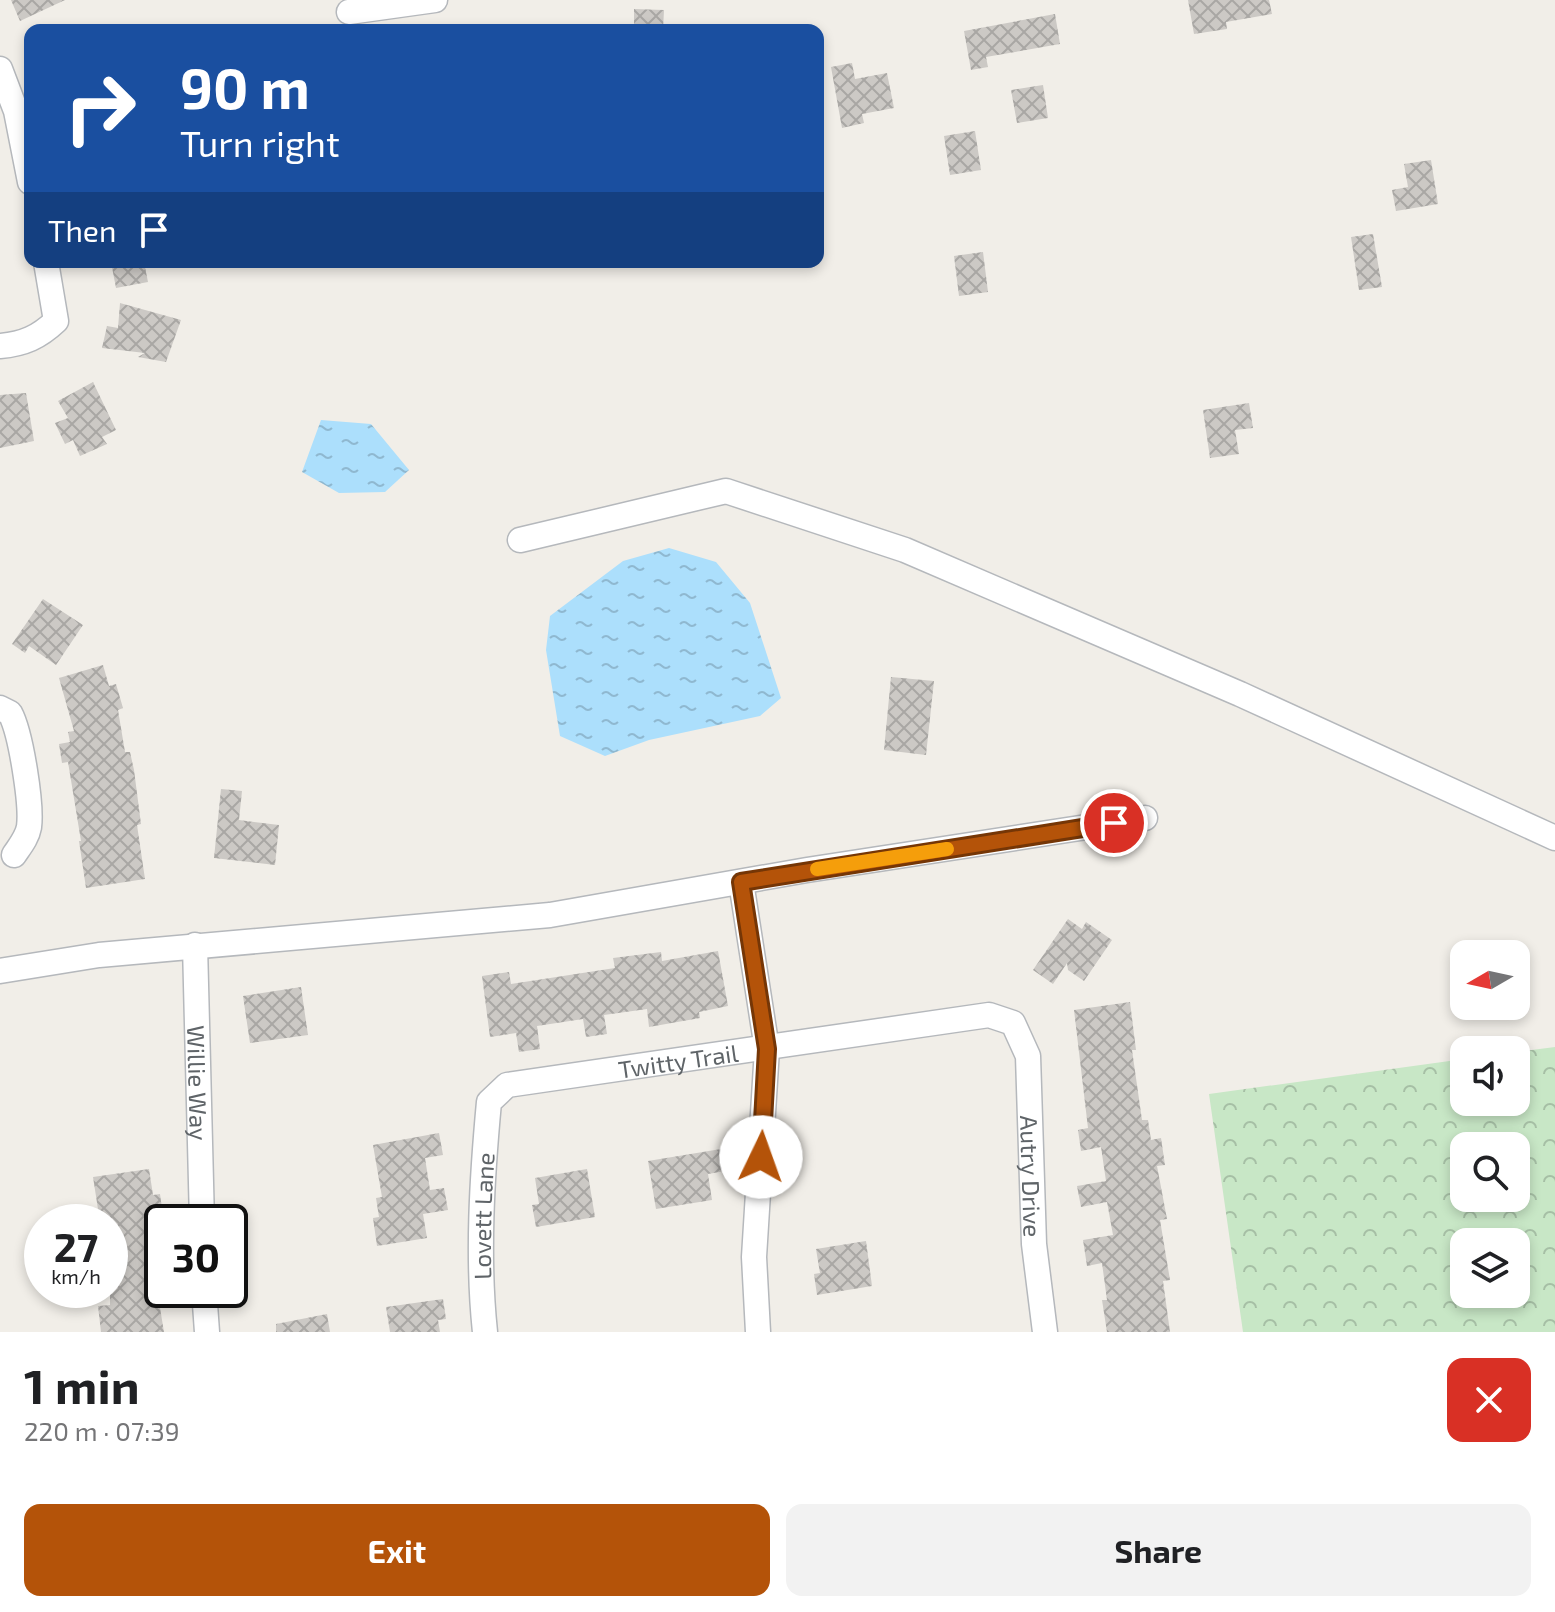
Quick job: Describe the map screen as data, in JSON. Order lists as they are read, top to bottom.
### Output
{
  "streets": {
    "street": [
      "Twitty Trail",
      "Willie Way",
      "Autry Drive",
      "Lovett Lane"
    ]
  },
  "crossings": [
    ["Twitty Trail", "Autry Drive"],
    ["Twitty Trail", "Lovett Lane"]
  ],
  "north": "left",
  "page": {
    "turn": ["90 m", "Turn right"],
    "then": "Then",
    "speed": "27 km/h",
    "limit": "30",
    "heading": ["1 min", "220 m · 07:39"],
    "buttons": ["Exit", "Share"]
  }
}
